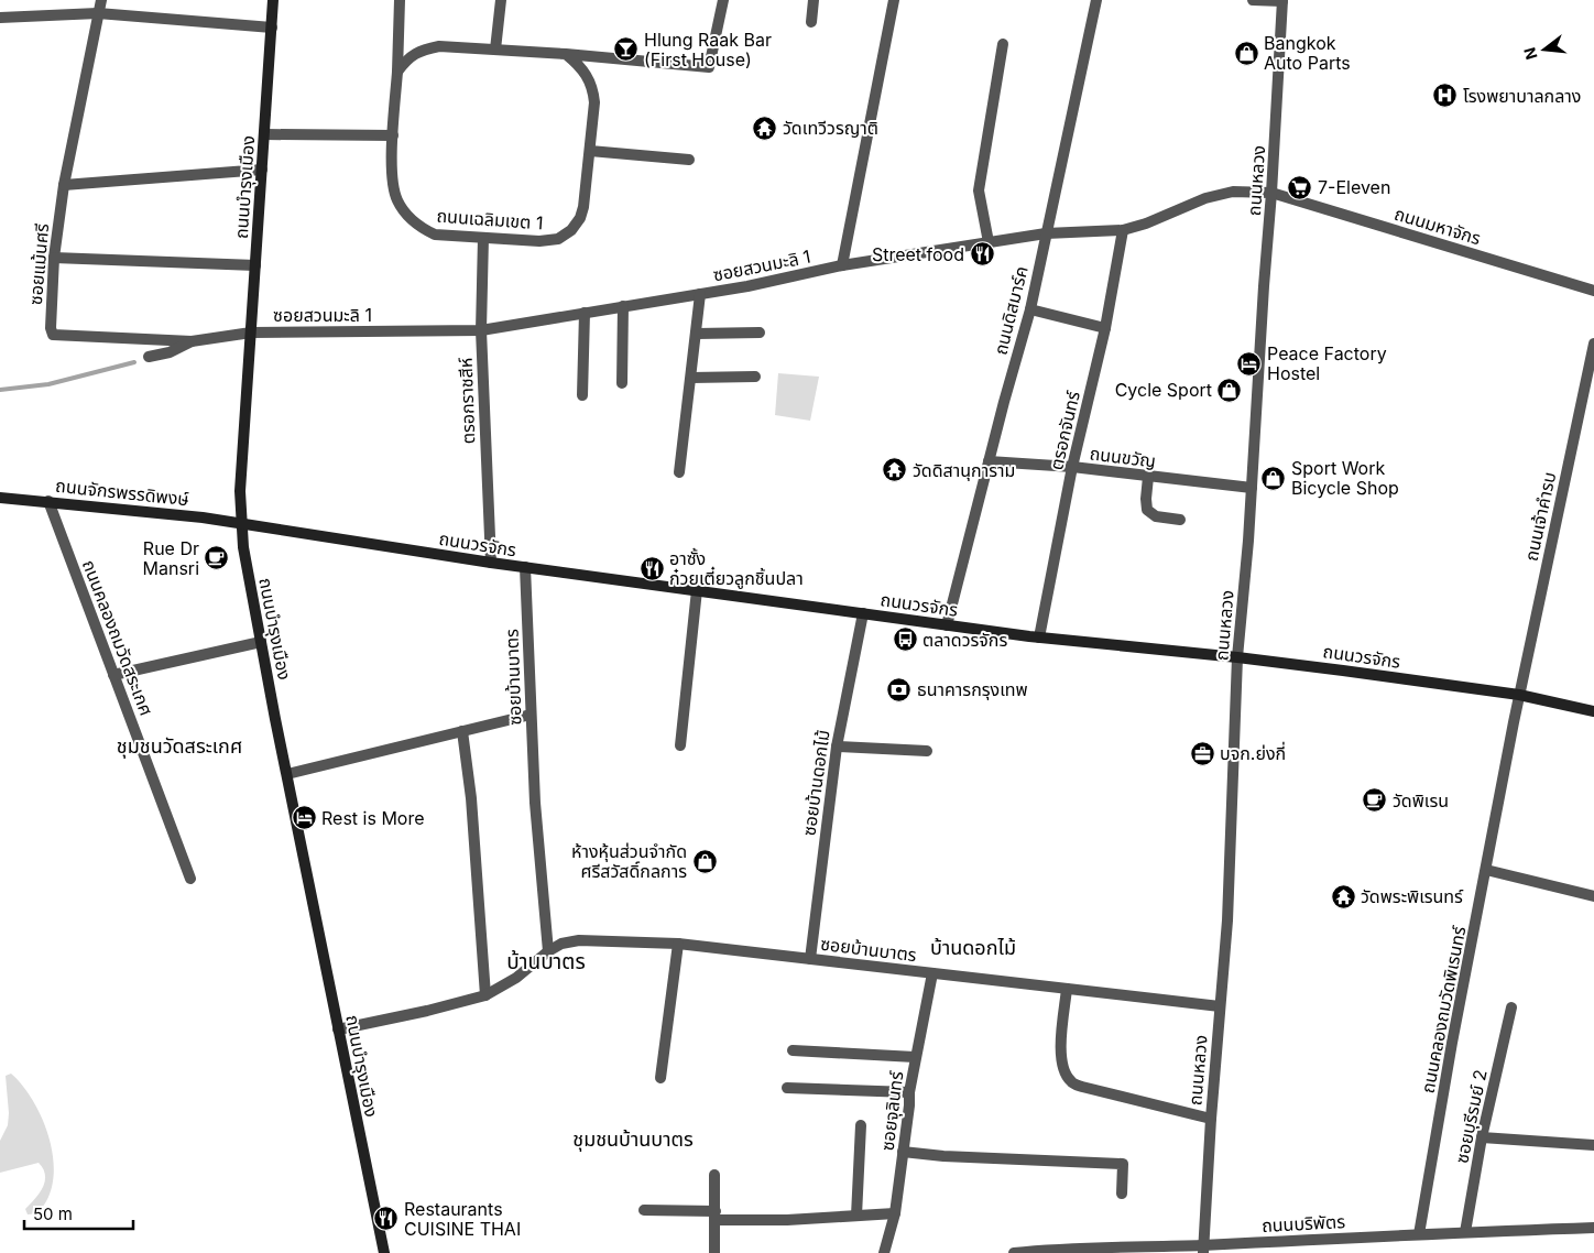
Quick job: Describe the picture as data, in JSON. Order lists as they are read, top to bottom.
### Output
{
  "streets": {
    "main road": ["ถนนบำรุงเมือง", "ถนนจักรพรรดิพงษ์", "ถนนวรจักร"],
    "street": [
      "ถนนหลวง",
      "ถนนเฉลิมเขต 1",
      "ถนนมหาจักร",
      "ซอยแม้นศรี",
      "ซอยสวนมะลิ 1",
      "ถนนดิสมาร์ค",
      "ตรอกราชสีห์",
      "ตรอกจันทร์",
      "ถนนขวัญ",
      "ถนนเจ้าคำรบ",
      "ถนนคลองถมวัดสระเกศ",
      "ซอยบ้านบาตร",
      "ซอยบ้านดอกไม้",
      "ถนนคลองถมวัดพิเรนทร์",
      "ซอยจุลินทร์",
      "ซอยบุรีรมย์ 2",
      "ถนนบริพัตร"
    ]
  },
  "crossings": [
    ["ถนนหลวง", "ถนนมหาจักร"],
    ["ถนนหลวง", "ซอยสวนมะลิ 1"],
    ["ถนนหลวง", "ถนนขวัญ"],
    ["ถนนหลวง", "ถนนวรจักร"],
    ["ถนนหลวง", "ซอยบ้านบาตร"],
    ["ถนนหลวง", "ถนนบริพัตร"],
    ["ถนนบำรุงเมือง", "ซอยแม้นศรี"],
    ["ถนนบำรุงเมือง", "ซอยสวนมะลิ 1"],
    ["ถนนบำรุงเมือง", "ถนนจักรพรรดิพงษ์"],
    ["ถนนบำรุงเมือง", "ถนนวรจักร"],
    ["ถนนบำรุงเมือง", "ซอยบ้านบาตร"],
    ["ถนนเฉลิมเขต 1", "ตรอกราชสีห์"],
    ["ถนนมหาจักร", "ซอยสวนมะลิ 1"],
    ["ซอยแม้นศรี", "ซอยสวนมะลิ 1"],
    ["ซอยสวนมะลิ 1", "ถนนดิสมาร์ค"],
    ["ซอยสวนมะลิ 1", "ตรอกราชสีห์"],
    ["ซอยสวนมะลิ 1", "ตรอกจันทร์"],
    ["ถนนดิสมาร์ค", "ถนนขวัญ"],
    ["ถนนดิสมาร์ค", "ถนนวรจักร"],
    ["ตรอกราชสีห์", "ถนนวรจักร"],
    ["ตรอกจันทร์", "ถนนขวัญ"],
    ["ตรอกจันทร์", "ถนนวรจักร"],
    ["ถนนจักรพรรดิพงษ์", "ถนนวรจักร"],
    ["ถนนจักรพรรดิพงษ์", "ถนนคลองถมวัดสระเกศ"],
    ["ถนนเจ้าคำรบ", "ถนนวรจักร"],
    ["ถนนเจ้าคำรบ", "ถนนคลองถมวัดพิเรนทร์"],
    ["ถนนวรจักร", "ซอยบ้านบาตร"],
    ["ถนนวรจักร", "ซอยบ้านดอกไม้"],
    ["ถนนวรจักร", "ถนนคลองถมวัดพิเรนทร์"],
    ["ซอยบ้านบาตร", "ซอยบ้านดอกไม้"],
    ["ซอยบ้านบาตร", "ซอยจุลินทร์"],
    ["ถนนคลองถมวัดพิเรนทร์", "ถนนบริพัตร"],
    ["ซอยบุรีรมย์ 2", "ถนนบริพัตร"]
  ],
  "districts": [
    "ชุมชนวัดสระเกศ",
    "บ้านดอกไม้",
    "บ้านบาตร",
    "ชุมชนบ้านบาตร"
  ],
  "places": {
    "bar": ["Hlung Raak Bar (First House)"],
    "shop": [
      "Bangkok Auto Parts",
      "Cycle Sport",
      "Sport Work Bicycle Shop",
      "ห้างหุ้นส่วนจำกัด ศรีสวัสดิ์กลการ"
    ],
    "hospital": ["โรงพยาบาลกลาง"],
    "temple": ["วัดเทวีวรญาติ", "วัดดิสานุการาม", "วัดพระพิเรนทร์"],
    "supermarket": ["7-Eleven"],
    "restaurant": ["Street food", "อาซั้ง ก๋วยเตี๋ยวลูกชิ้นปลา", "Restaurants CUISINE THAI"],
    "hotel": ["Peace Factory Hostel", "Rest is More"],
    "cafe": ["Rue Dr Mansri", "วัดพิเรน"],
    "bus stop": ["ตลาดวรจักร"],
    "bank": ["ธนาคารกรุงเทพ"],
    "office": ["บจก.ย่งกี่"]
  },
  "scale_bar": "50 m",
  "north": "left"
}
